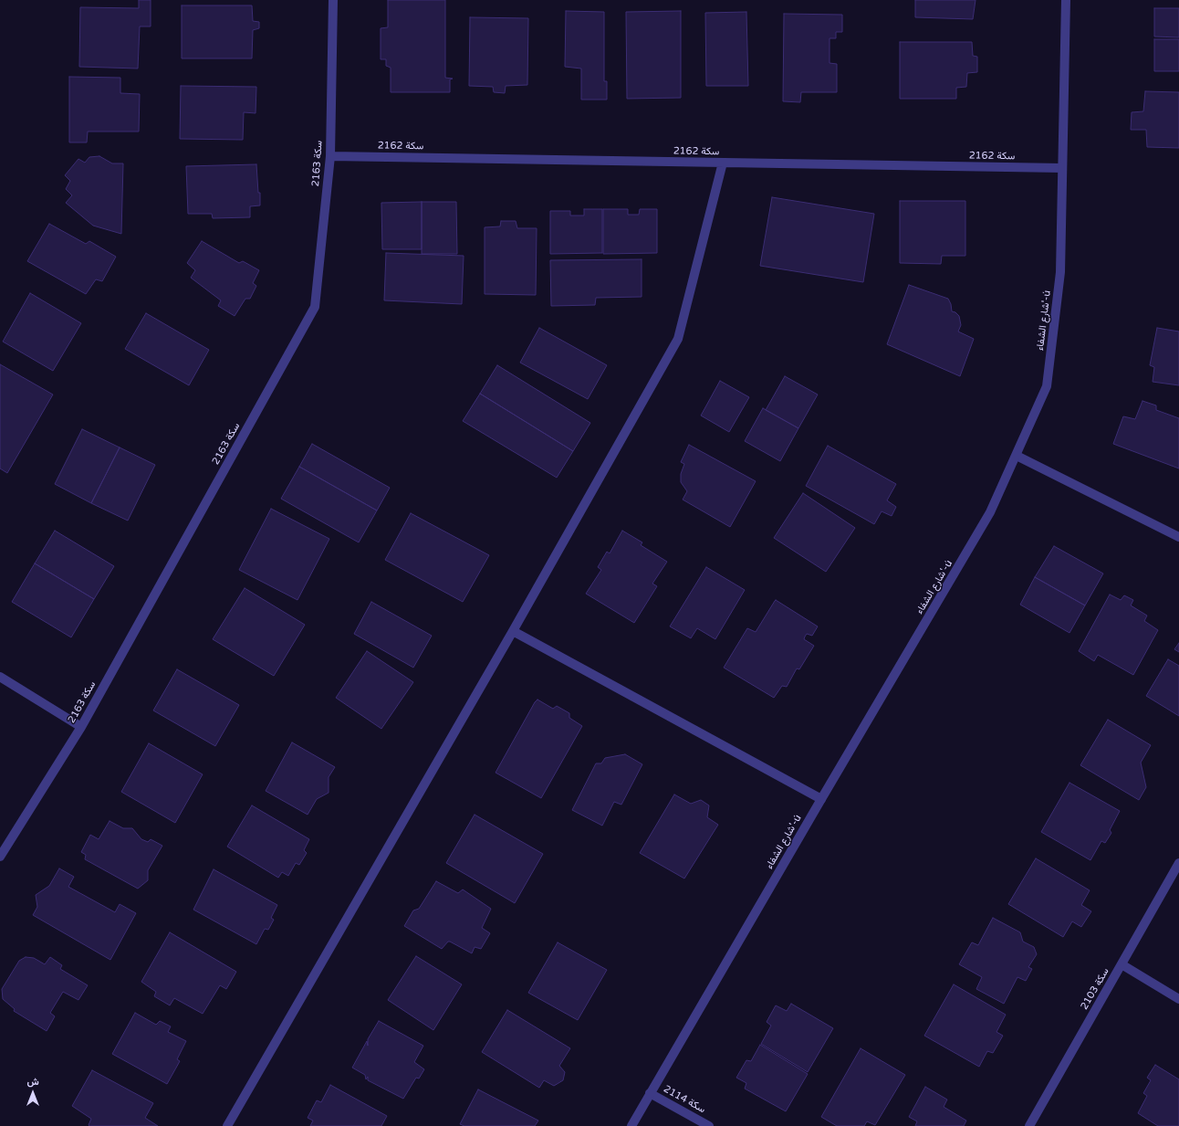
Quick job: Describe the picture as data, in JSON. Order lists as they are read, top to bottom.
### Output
{
  "streets": {
    "street": [
      "سكة 2162",
      "سكة 2163",
      "شارع الشفاء'-ú",
      "سكة 2103",
      "سكة 2114"
    ]
  },
  "crossings": [
    ["سكة 2162", "سكة 2163"],
    ["سكة 2162", "شارع الشفاء'-ú"],
    ["شارع الشفاء'-ú", "سكة 2114"]
  ],
  "north": "top"
}
